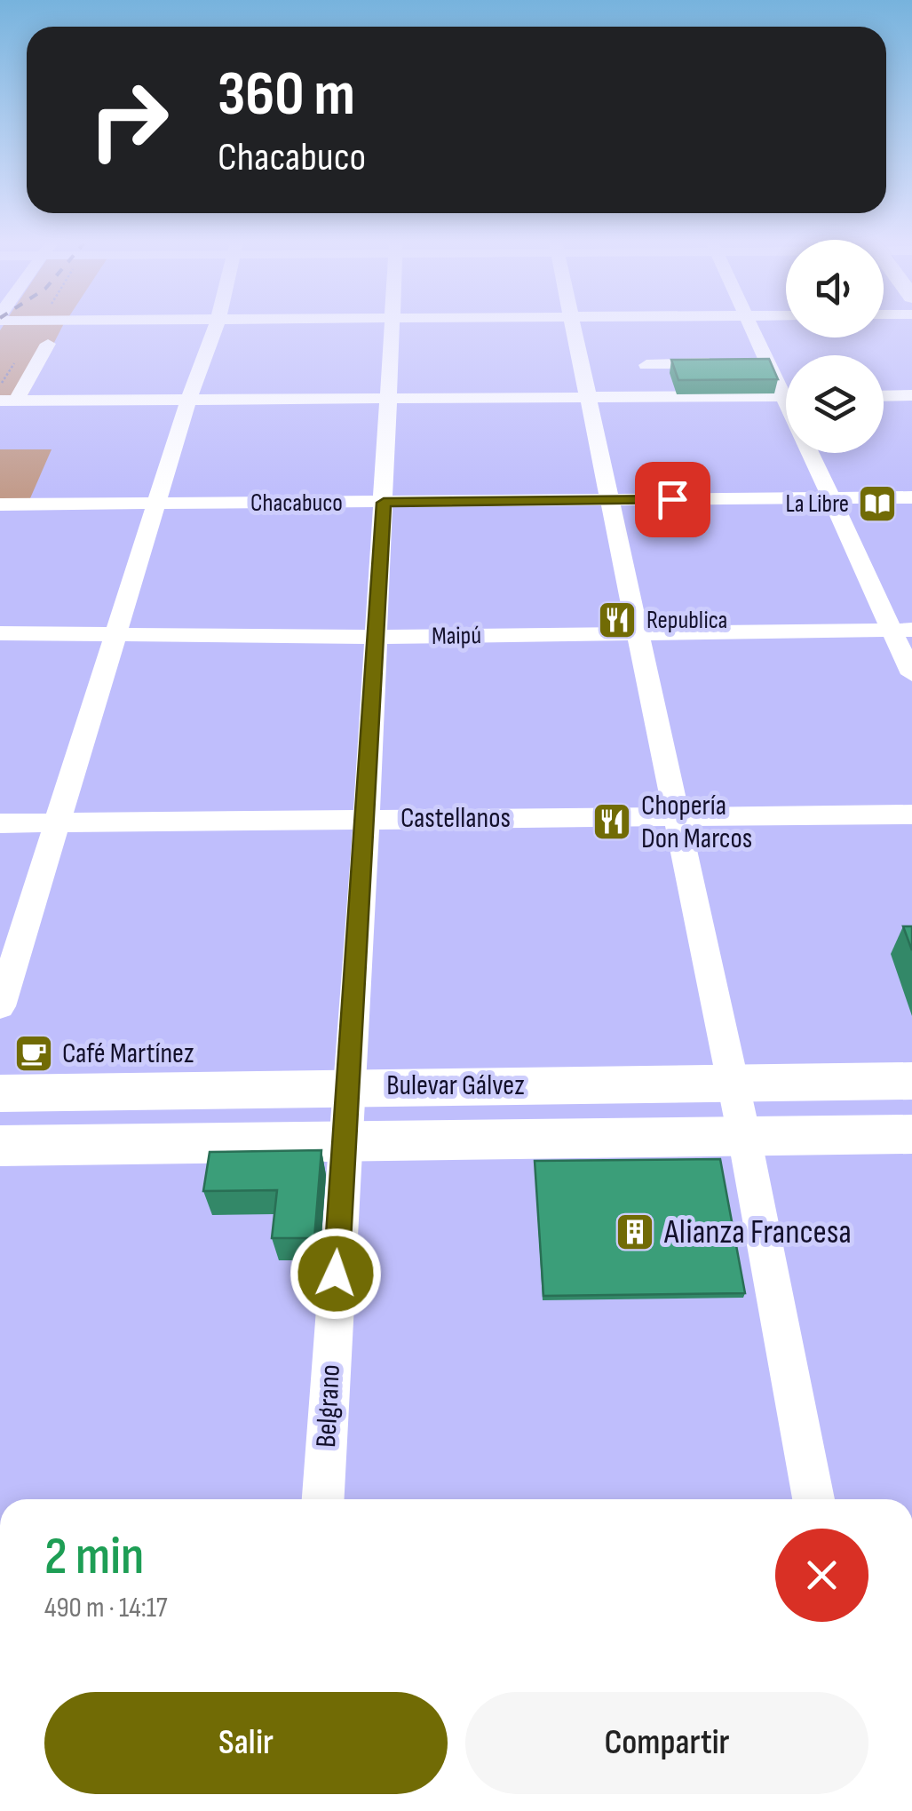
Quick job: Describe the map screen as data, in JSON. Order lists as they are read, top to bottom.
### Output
{
  "streets": {
    "main road": ["Bulevar Gálvez"],
    "street": [
      "Chacabuco",
      "Maipú",
      "Castellanos",
      "Belgrano"
    ]
  },
  "crossings": [
    ["Chacabuco", "Belgrano"],
    ["Maipú", "Belgrano"],
    ["Castellanos", "Belgrano"],
    ["Bulevar Gálvez", "Belgrano"]
  ],
  "places": {
    "library": ["La Libre"],
    "restaurant": ["Republica", "Chopería Don Marcos"],
    "cafe": ["Café Martínez"],
    "building": ["Alianza Francesa"]
  },
  "page": {
    "turn": ["360 m", "Chacabuco"],
    "heading": ["2 min", "490 m · 14:17"],
    "buttons": ["Salir", "Compartir"]
  }
}
